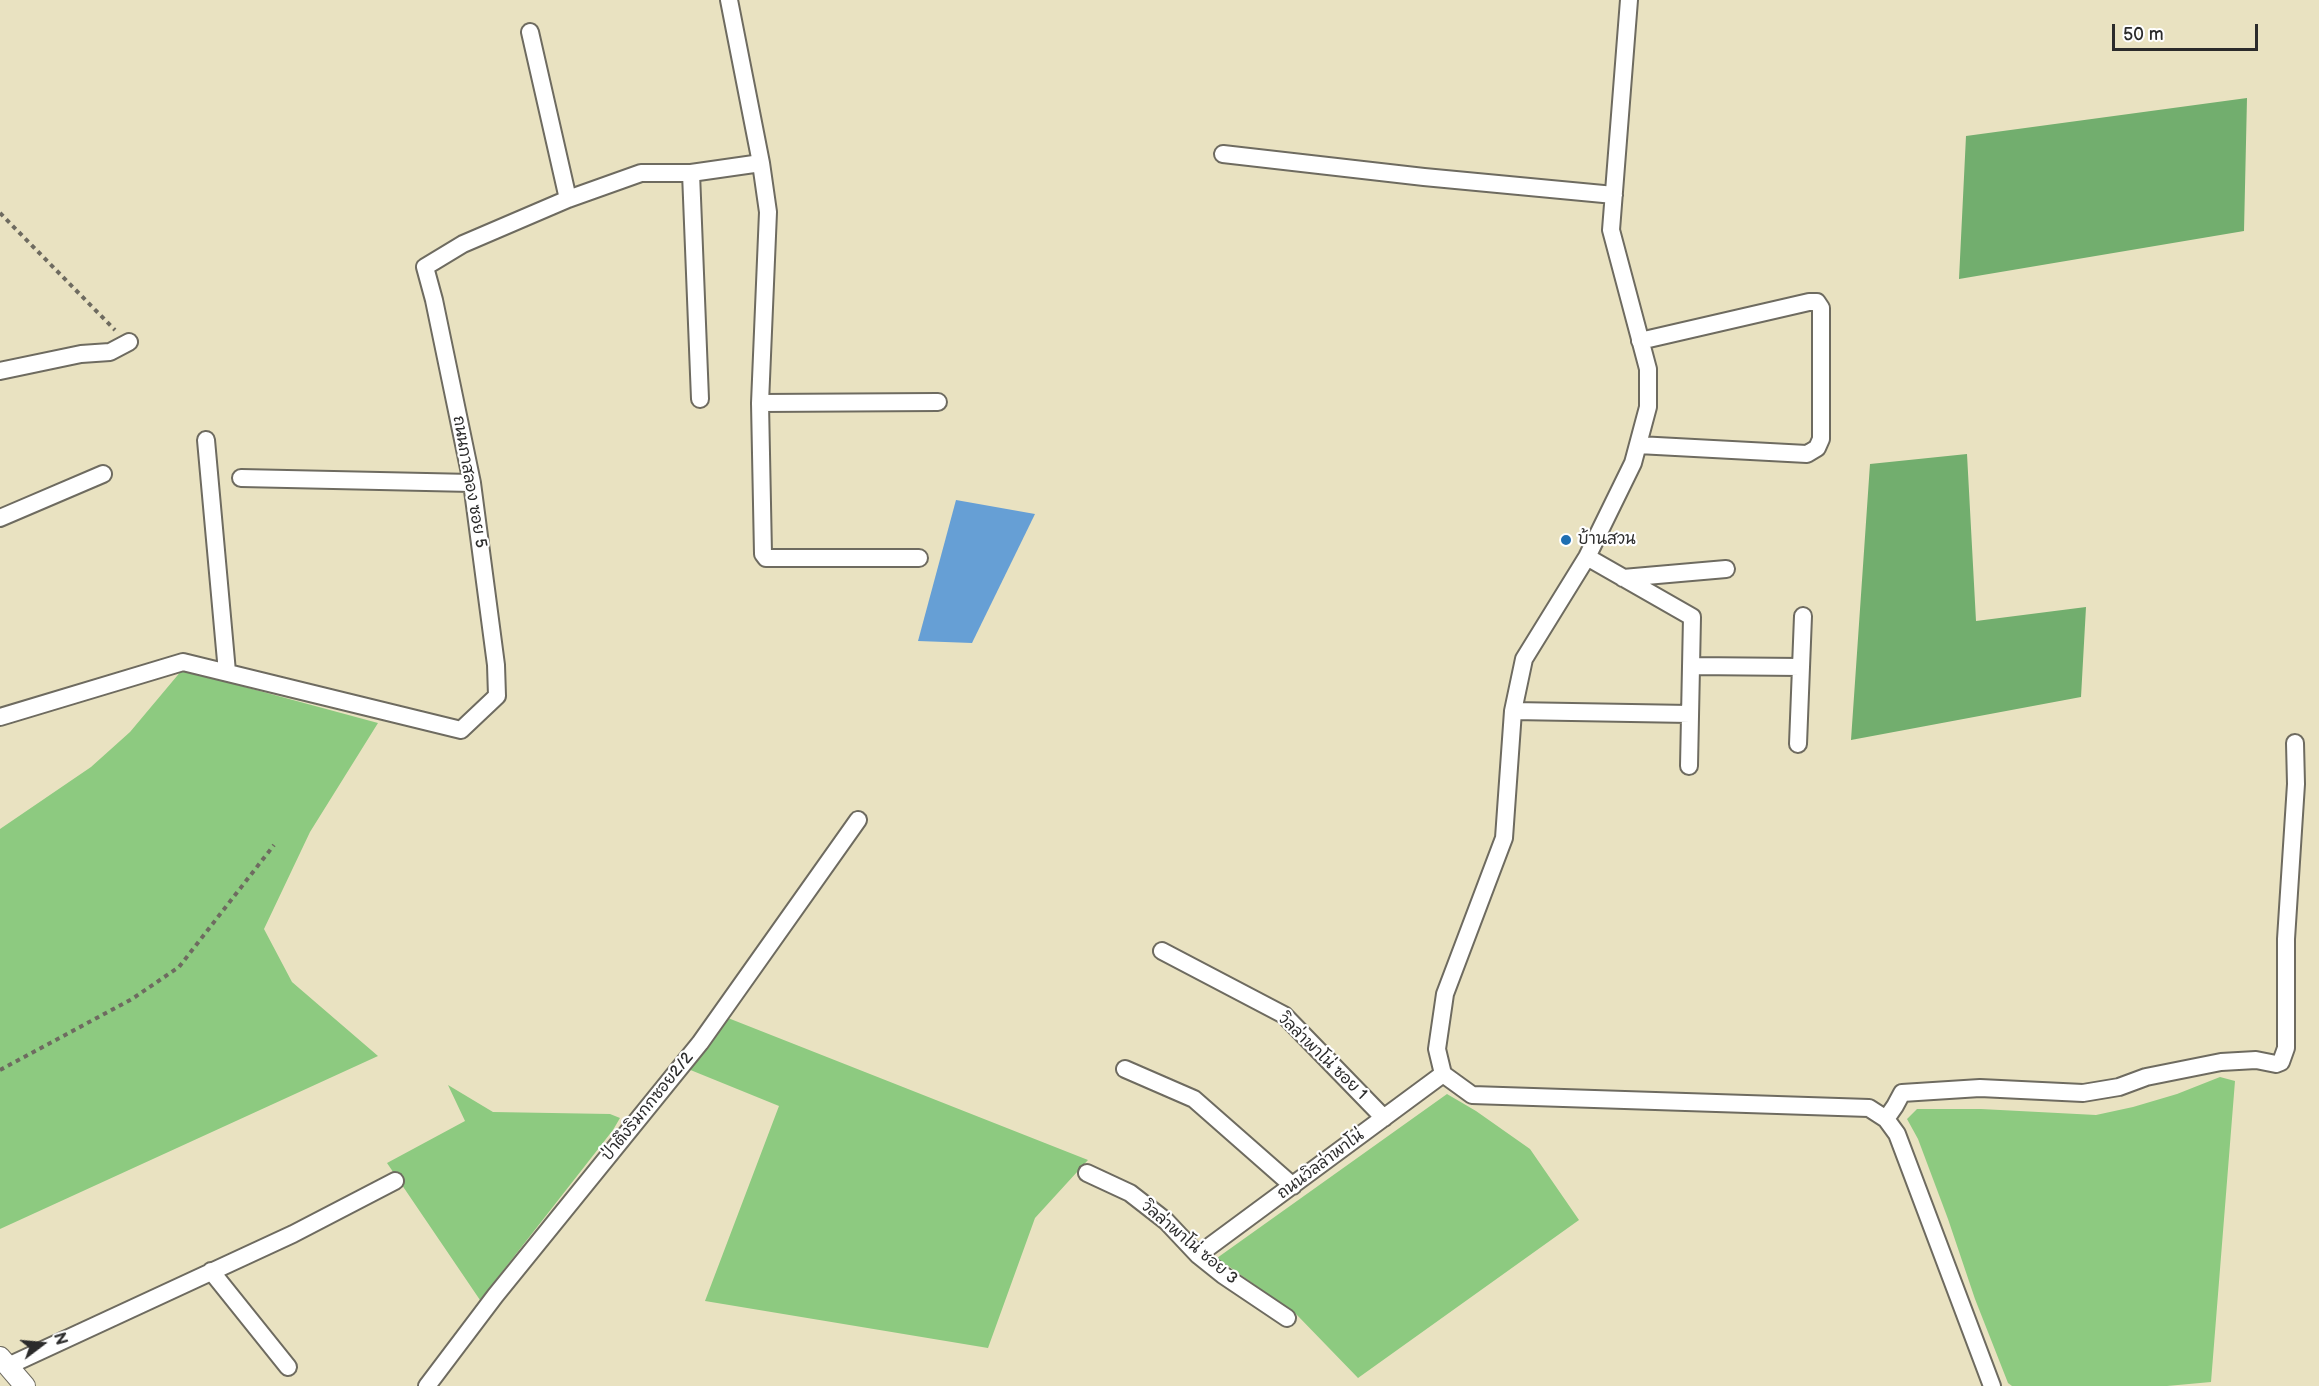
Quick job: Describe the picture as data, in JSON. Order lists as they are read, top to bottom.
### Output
{
  "streets": {
    "street": [
      "ถนนกาสลอง ซอย 5",
      "วิลล่าพาโน่ ซอย 1",
      "ป่าตึงริมกกซอย2/2",
      "ถนนวิลล่าพาโน่",
      "วิลล่าพาโน่ ซอย 3"
    ]
  },
  "crossings": [
    ["วิลล่าพาโน่ ซอย 1", "ถนนวิลล่าพาโน่"],
    ["ถนนวิลล่าพาโน่", "วิลล่าพาโน่ ซอย 3"]
  ],
  "places": ["บ้านสวน"],
  "scale_bar": "50 m",
  "north": "right"
}
